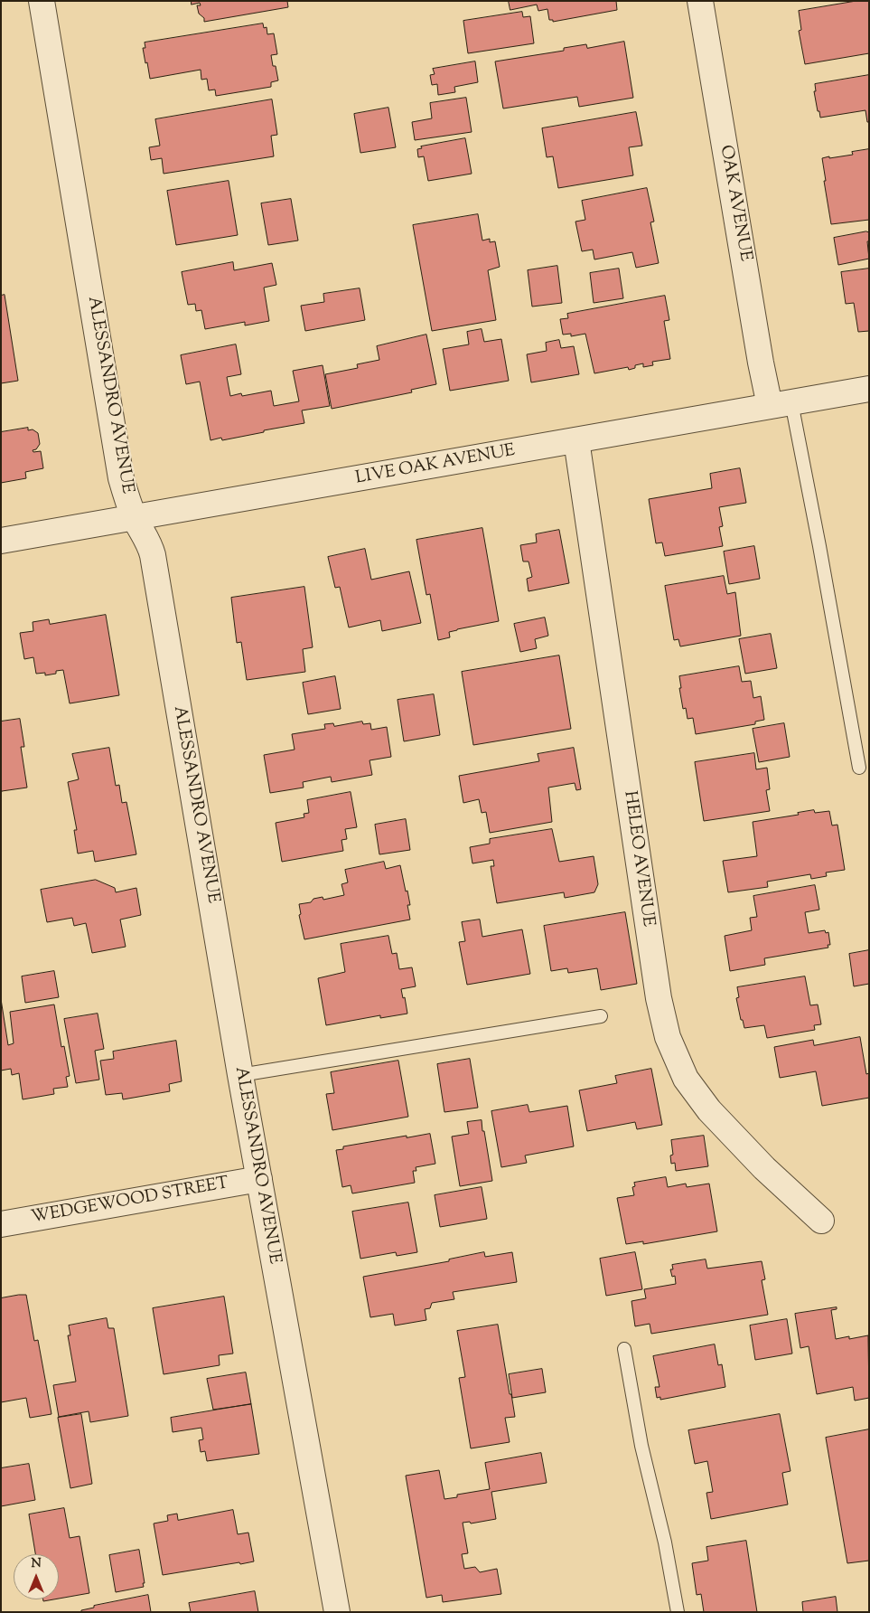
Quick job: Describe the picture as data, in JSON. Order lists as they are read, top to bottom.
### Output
{
  "streets": {
    "street": [
      "OAK AVENUE",
      "ALESSANDRO AVENUE",
      "LIVE OAK AVENUE",
      "HELEO AVENUE",
      "WEDGEWOOD STREET"
    ]
  },
  "crossings": [
    ["OAK AVENUE", "LIVE OAK AVENUE"],
    ["ALESSANDRO AVENUE", "LIVE OAK AVENUE"],
    ["ALESSANDRO AVENUE", "WEDGEWOOD STREET"],
    ["LIVE OAK AVENUE", "HELEO AVENUE"]
  ],
  "north": "top"
}
